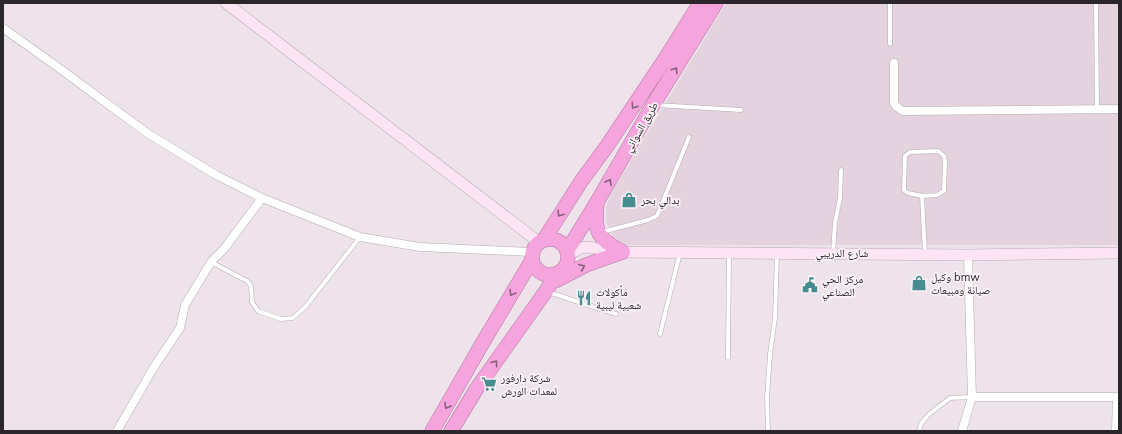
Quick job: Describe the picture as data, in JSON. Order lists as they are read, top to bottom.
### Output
{
  "streets": {
    "highway": ["طريق السواني"],
    "street": ["شارع الدريبي"]
  },
  "crossings": [
    ["طريق السواني", "شارع الدريبي"]
  ],
  "places": {
    "shop": ["بدالي بحر", "وكيل bmw صيانة ومبيعات"],
    "public building": ["مركز الحي الصناعي"],
    "restaurant": ["مأكولات شعبية ليبية"],
    "supermarket": ["شركة دارفور لمعدات الورش"]
  }
}
